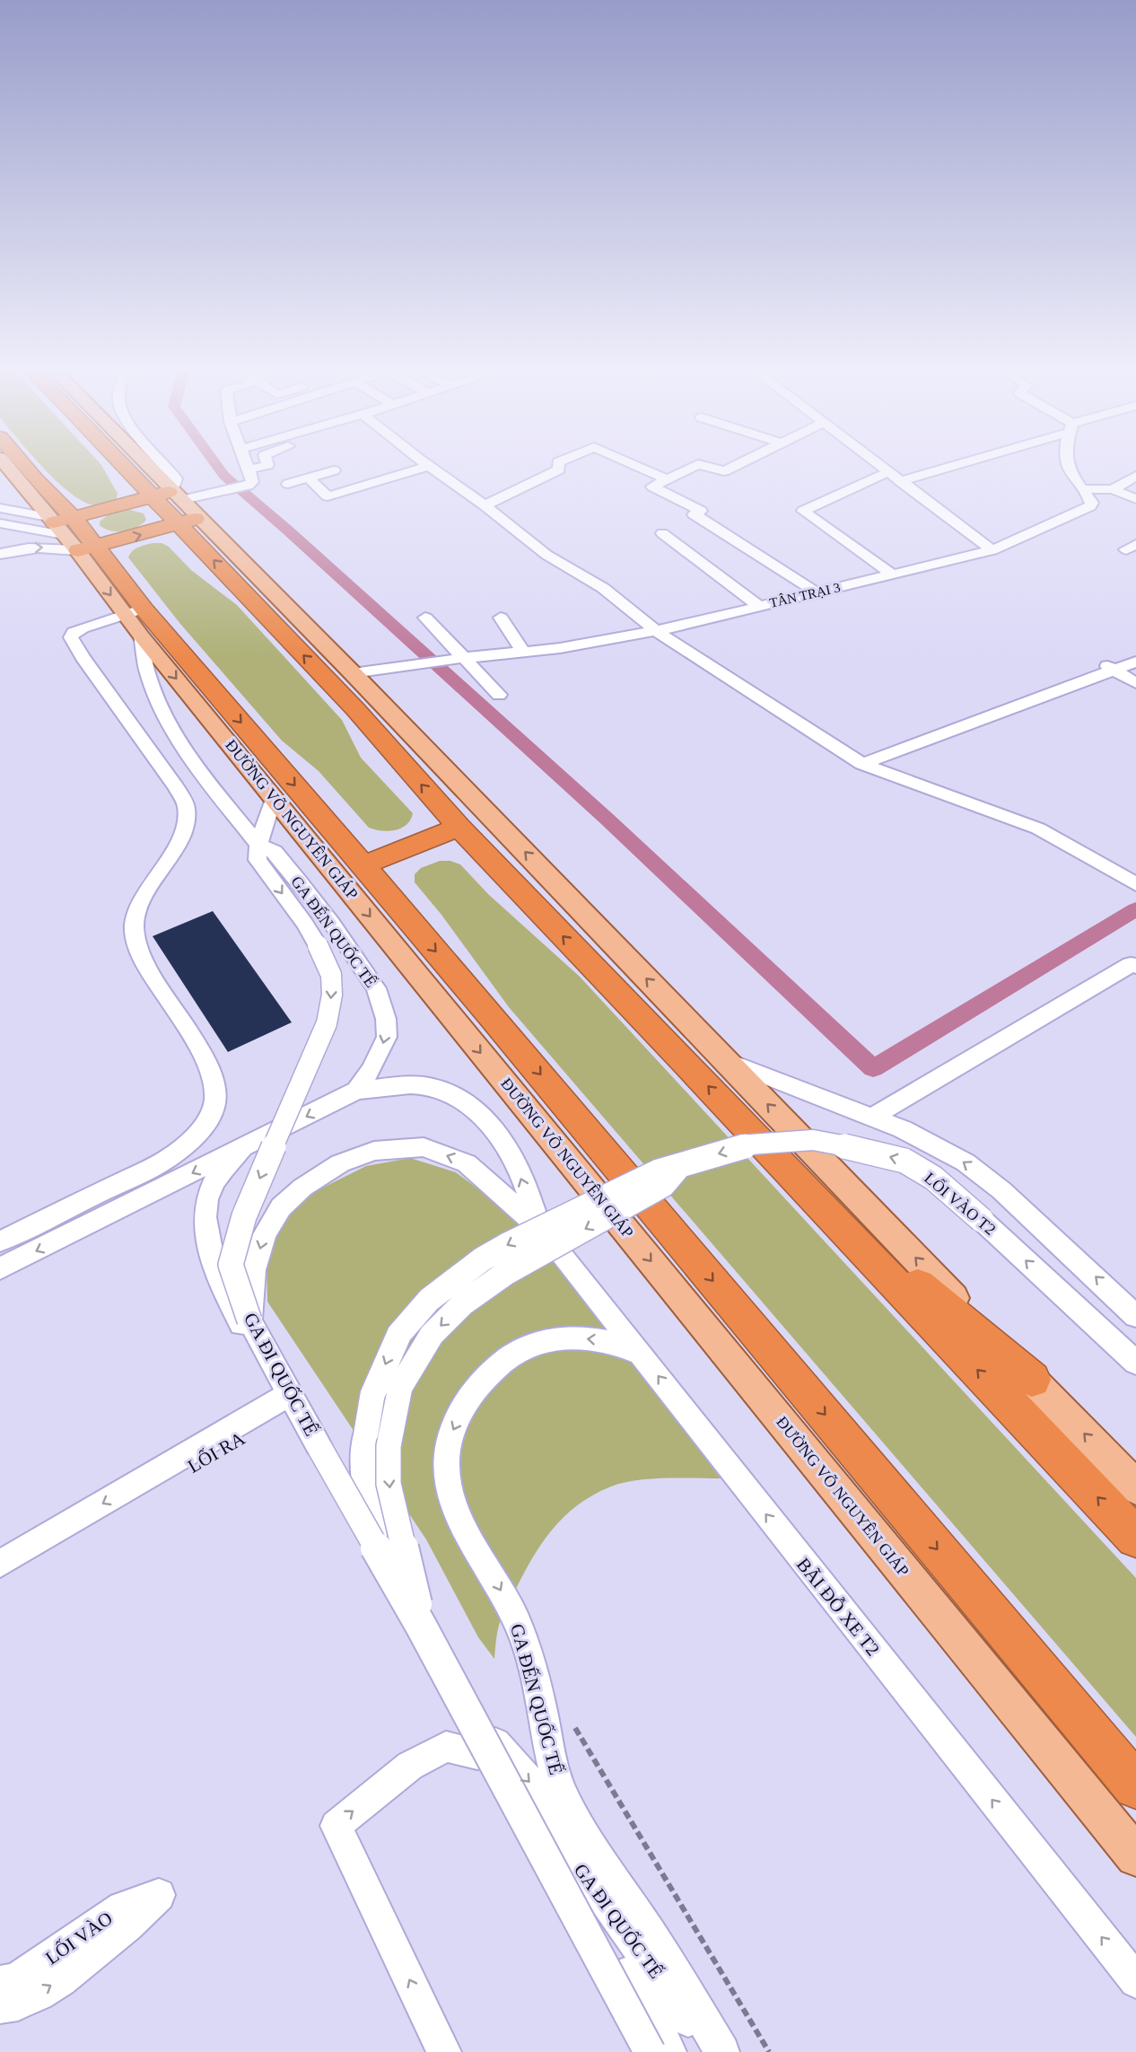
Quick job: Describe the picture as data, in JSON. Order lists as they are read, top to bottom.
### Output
{
  "streets": {
    "highway": ["ĐƯỜNG VÕ NGUYÊN GIÁP"],
    "street": [
      "TÂN TRẠI 3",
      "GA ĐẾN QUỐC TẾ",
      "LỐI VÀO T2",
      "GA ĐI QUỐC TẾ",
      "LỐI RA",
      "BÃI ĐỖ XE T2",
      "LỐI VÀO"
    ]
  },
  "crossings": [
    ["GA ĐẾN QUỐC TẾ", "LỐI VÀO T2"],
    ["GA ĐẾN QUỐC TẾ", "GA ĐI QUỐC TẾ"],
    ["GA ĐẾN QUỐC TẾ", "LỐI RA"],
    ["GA ĐẾN QUỐC TẾ", "BÃI ĐỖ XE T2"]
  ],
  "one_way": ["BÃI ĐỖ XE T2"]
}
